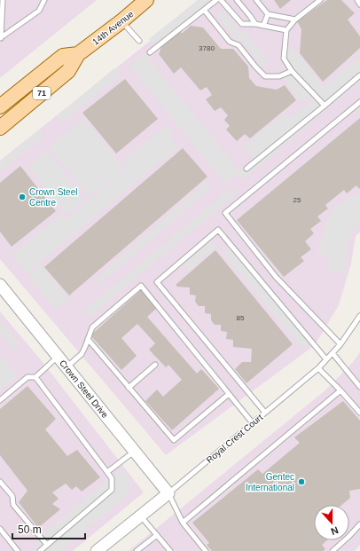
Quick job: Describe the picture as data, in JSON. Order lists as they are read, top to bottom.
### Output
{
  "streets": {
    "main road": ["14th Avenue", "71"],
    "street": ["Crown Steel Drive", "Royal Crest Court"]
  },
  "crossings": [
    ["Crown Steel Drive", "Royal Crest Court"]
  ],
  "places": ["Crown Steel Centre", "Gentec International"],
  "house_numbers": ["3780", "25", "85"],
  "scale_bar": "50 m",
  "north": "bottom"
}
